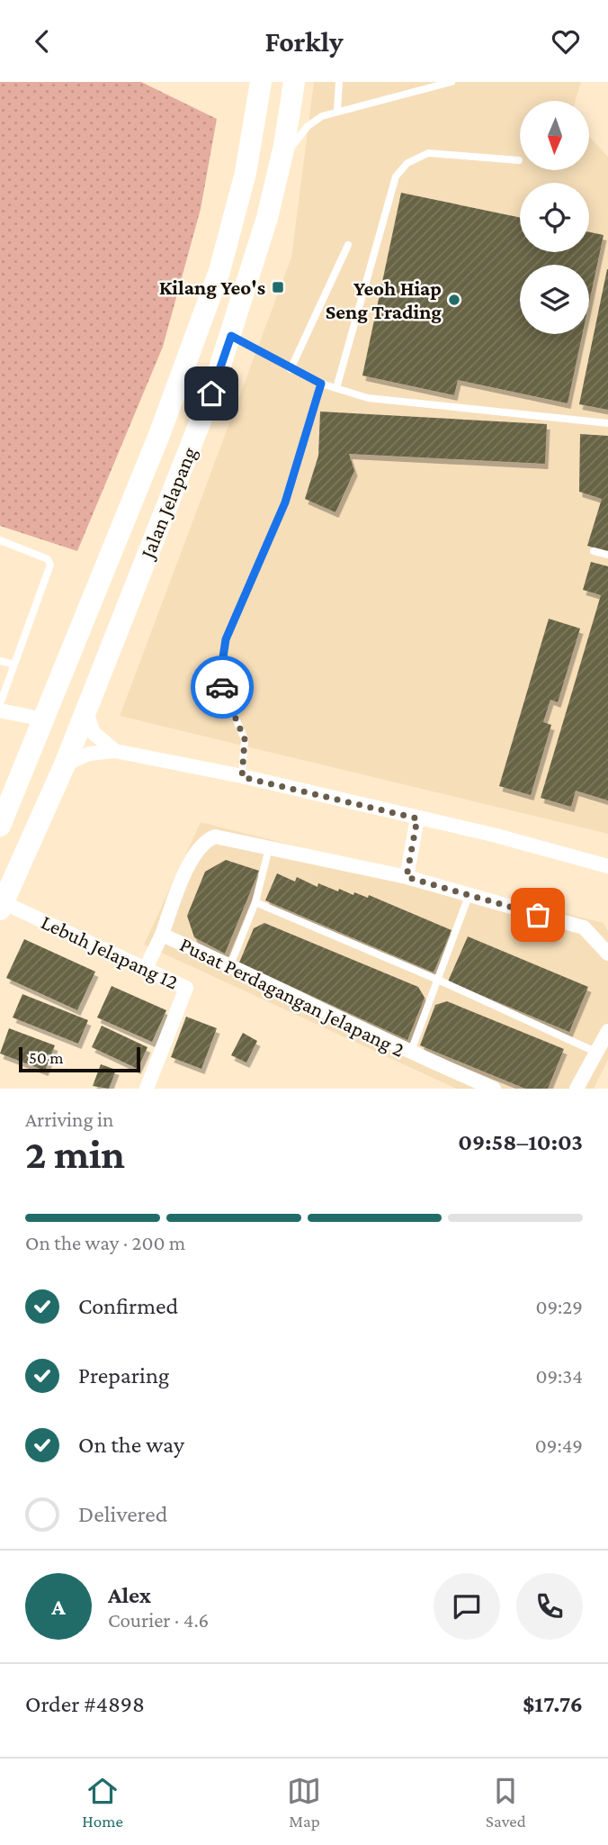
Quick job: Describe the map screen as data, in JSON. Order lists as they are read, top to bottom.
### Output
{
  "streets": {
    "main road": ["Jalan Jelapang"],
    "street": ["Lebuh Jelapang 12", "Pusat Perdagangan Jelapang 2"]
  },
  "crossings": [
    ["Jalan Jelapang", "Lebuh Jelapang 12"]
  ],
  "places": {
    "transit": ["Kilang Yeo's"],
    "other": ["Yeoh Hiap Seng Trading"]
  },
  "scale_bar": "50 m",
  "north": "bottom",
  "page": {
    "header": "Forkly",
    "scale": "50 m",
    "heading": ["2 min", "Arriving in", "09:58–10:03"],
    "panel": [
      "Alex",
      "Courier · 4.6",
      "Order #4898",
      "$17.76"
    ],
    "bar": "On the way · 200 m",
    "list": [
      ["Confirmed", "09:29"],
      ["Preparing", "09:34"],
      ["On the way", "09:49"],
      "Delivered"
    ],
    "round": "A",
    "tabs": ["Home", "Map", "Saved"]
  }
}
